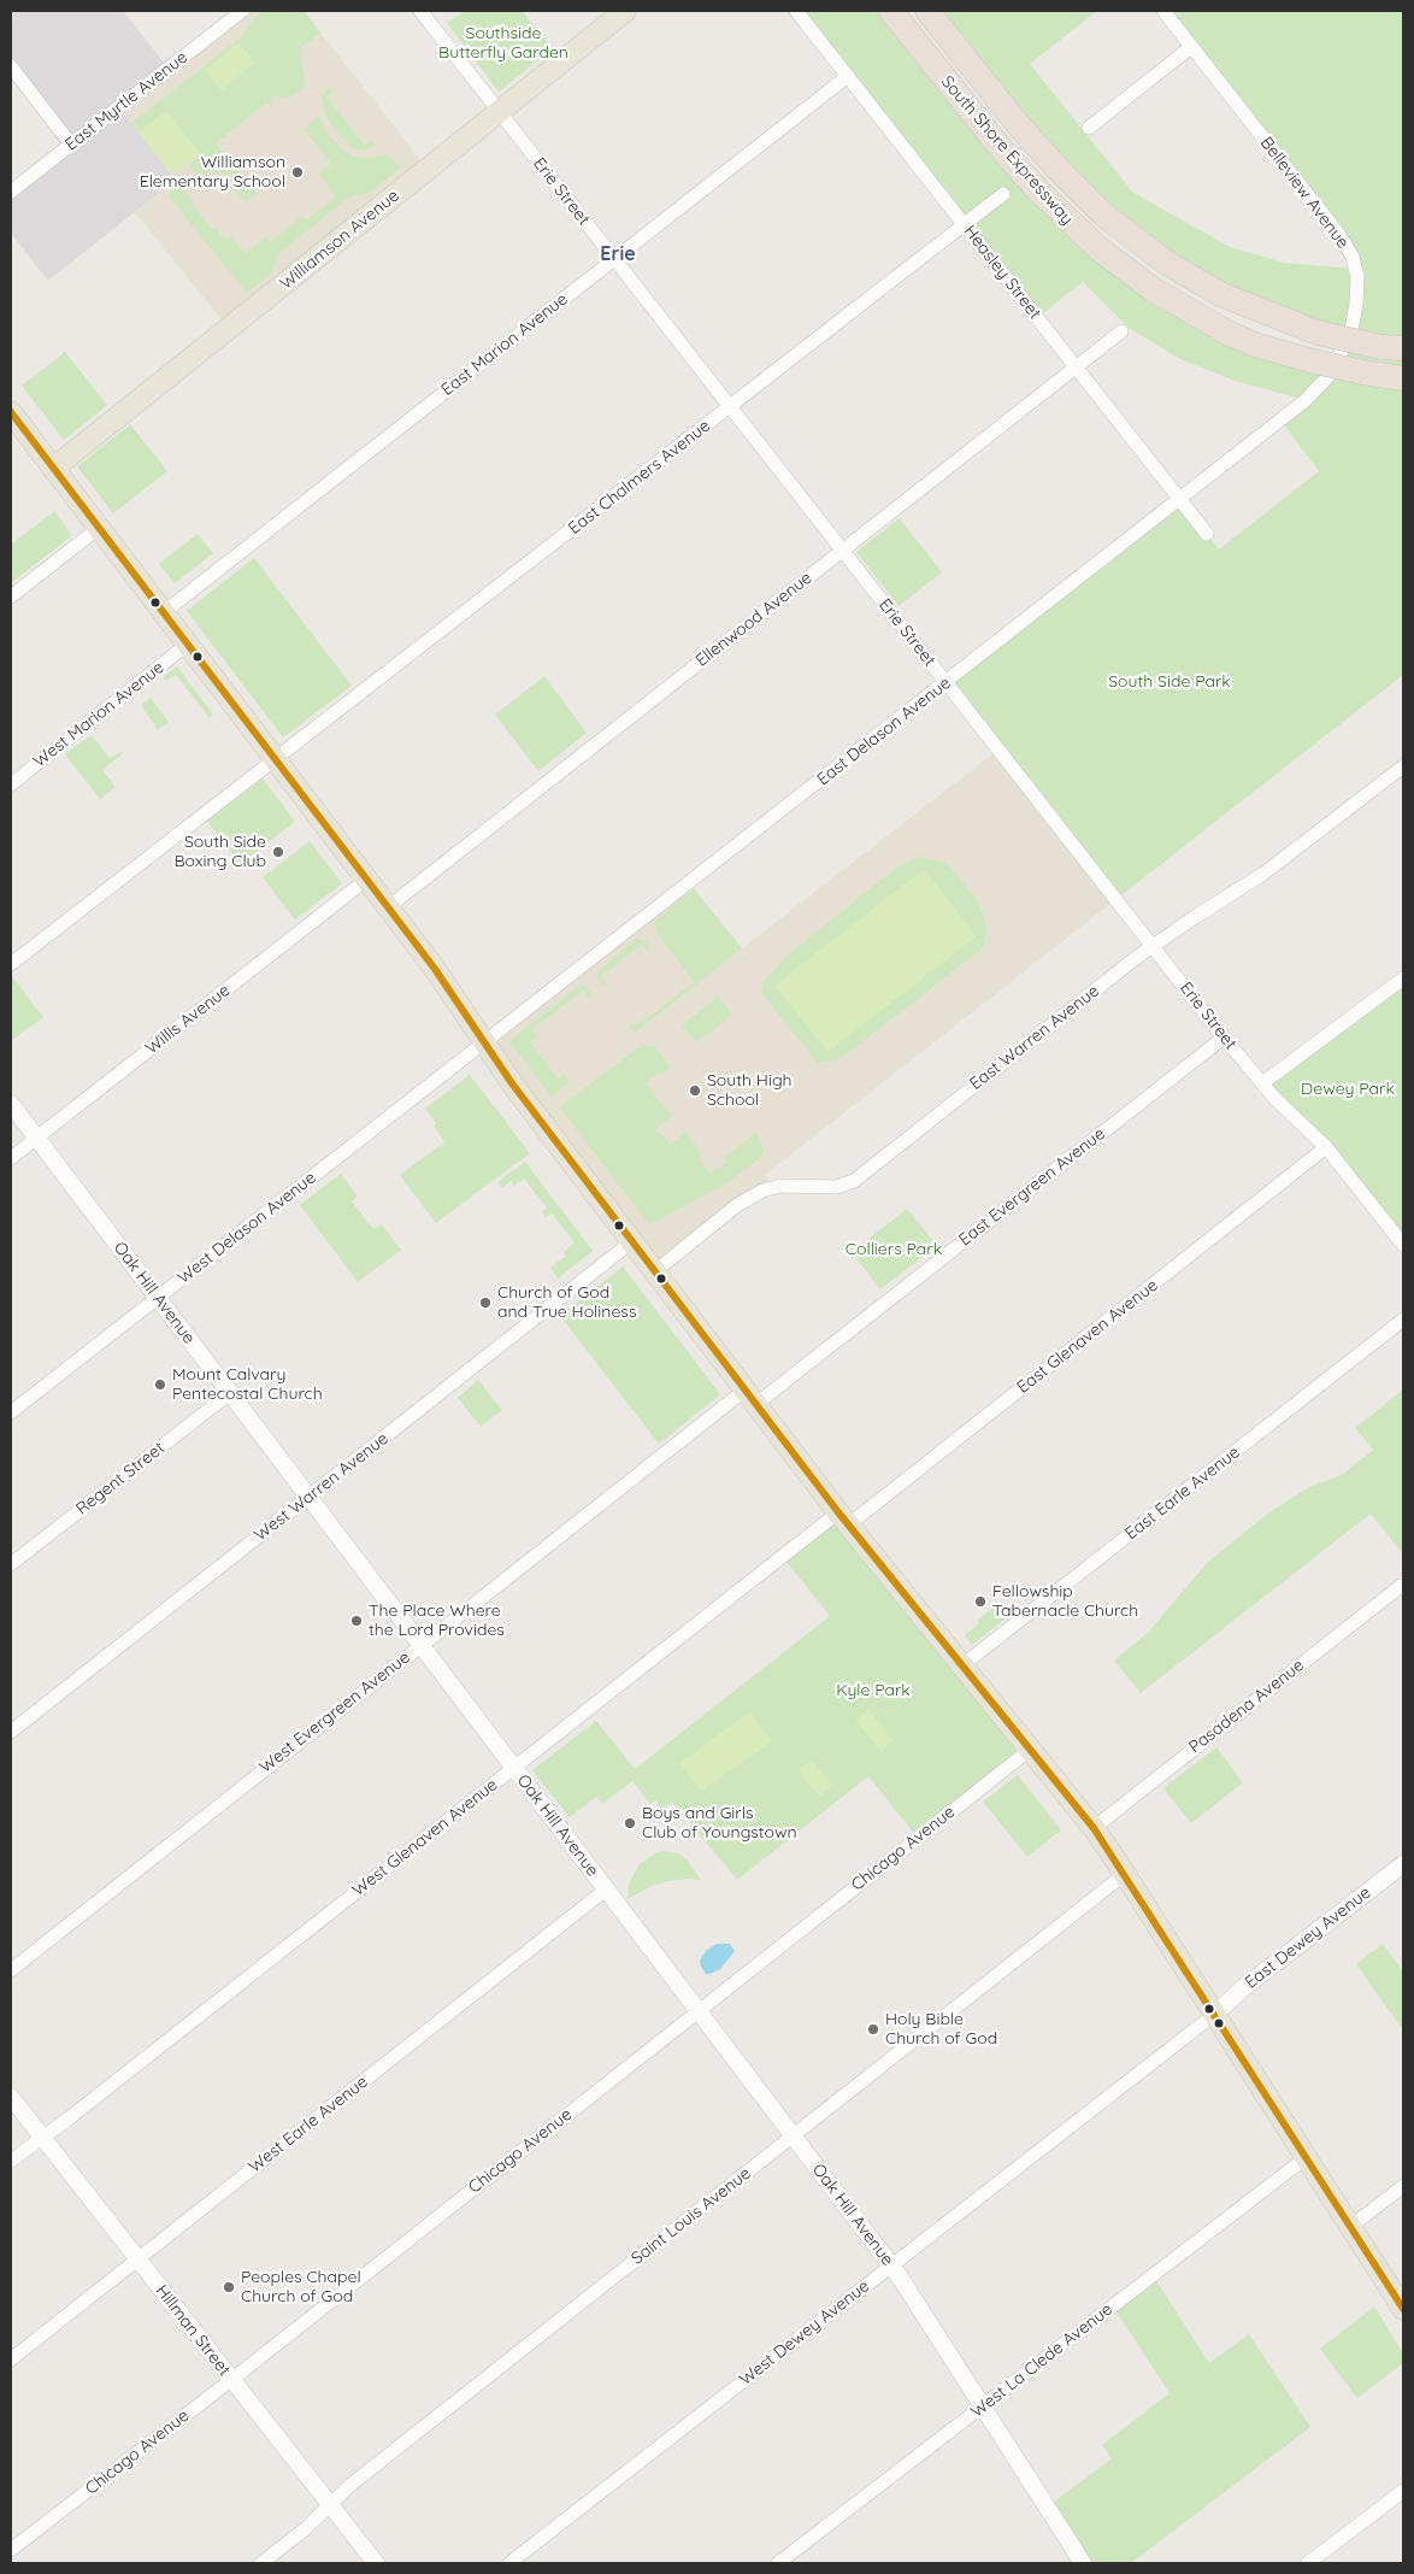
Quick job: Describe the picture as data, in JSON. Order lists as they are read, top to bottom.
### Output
{
  "streets": {
    "highway": ["South Shore Expressway"],
    "main road": ["Williamson Avenue"],
    "street": [
      "East Myrtle Avenue",
      "Erie Street",
      "Belleview Avenue",
      "Heasley Street",
      "East Marion Avenue",
      "East Chalmers Avenue",
      "Ellenwood Avenue",
      "West Marion Avenue",
      "East Delason Avenue",
      "Willis Avenue",
      "East Warren Avenue",
      "East Evergreen Avenue",
      "West Delason Avenue",
      "Oak Hill Avenue",
      "East Glenaven Avenue",
      "Regent Street",
      "West Warren Avenue",
      "East Earle Avenue",
      "Pasadena Avenue",
      "West Evergreen Avenue",
      "West Glenaven Avenue",
      "Chicago Avenue",
      "East Dewey Avenue",
      "West Earle Avenue",
      "Saint Louis Avenue",
      "Hillman Street",
      "West Dewey Avenue",
      "West La Clede Avenue"
    ]
  },
  "crossings": [
    ["Erie Street", "Williamson Avenue"],
    ["Erie Street", "East Marion Avenue"],
    ["Erie Street", "East Chalmers Avenue"],
    ["Erie Street", "Ellenwood Avenue"],
    ["Erie Street", "East Delason Avenue"],
    ["Erie Street", "East Warren Avenue"],
    ["Erie Street", "East Evergreen Avenue"],
    ["Erie Street", "East Glenaven Avenue"],
    ["Belleview Avenue", "East Delason Avenue"],
    ["Heasley Street", "East Marion Avenue"],
    ["Heasley Street", "East Chalmers Avenue"],
    ["Heasley Street", "Ellenwood Avenue"],
    ["Heasley Street", "East Delason Avenue"],
    ["East Delason Avenue", "West Delason Avenue"],
    ["Willis Avenue", "Oak Hill Avenue"],
    ["East Evergreen Avenue", "West Evergreen Avenue"],
    ["West Delason Avenue", "Oak Hill Avenue"],
    ["Oak Hill Avenue", "Regent Street"],
    ["Oak Hill Avenue", "West Warren Avenue"],
    ["Oak Hill Avenue", "West Evergreen Avenue"],
    ["Oak Hill Avenue", "West Glenaven Avenue"],
    ["Oak Hill Avenue", "Chicago Avenue"],
    ["Oak Hill Avenue", "West Earle Avenue"],
    ["Oak Hill Avenue", "Saint Louis Avenue"],
    ["Oak Hill Avenue", "West Dewey Avenue"],
    ["Oak Hill Avenue", "West La Clede Avenue"],
    ["East Glenaven Avenue", "West Glenaven Avenue"],
    ["West Glenaven Avenue", "Hillman Street"],
    ["Chicago Avenue", "Hillman Street"],
    ["East Dewey Avenue", "West Dewey Avenue"],
    ["West Earle Avenue", "Hillman Street"],
    ["Saint Louis Avenue", "Hillman Street"]
  ],
  "districts": ["Erie"],
  "parks": [
    "Southside Butterfly Garden",
    "South Side Park",
    "Dewey Park",
    "Colliers Park",
    "Kyle Park"
  ],
  "places": [
    "Williamson Elementary School",
    "South Side Boxing Club",
    "South High School",
    "Church of God and True Holiness",
    "Mount Calvary Pentecostal Church",
    "Fellowship Tabernacle Church",
    "The Place Where the Lord Provides",
    "Boys and Girls Club of Youngstown",
    "Holy Bible Church of God",
    "Peoples Chapel Church of God"
  ]
}
